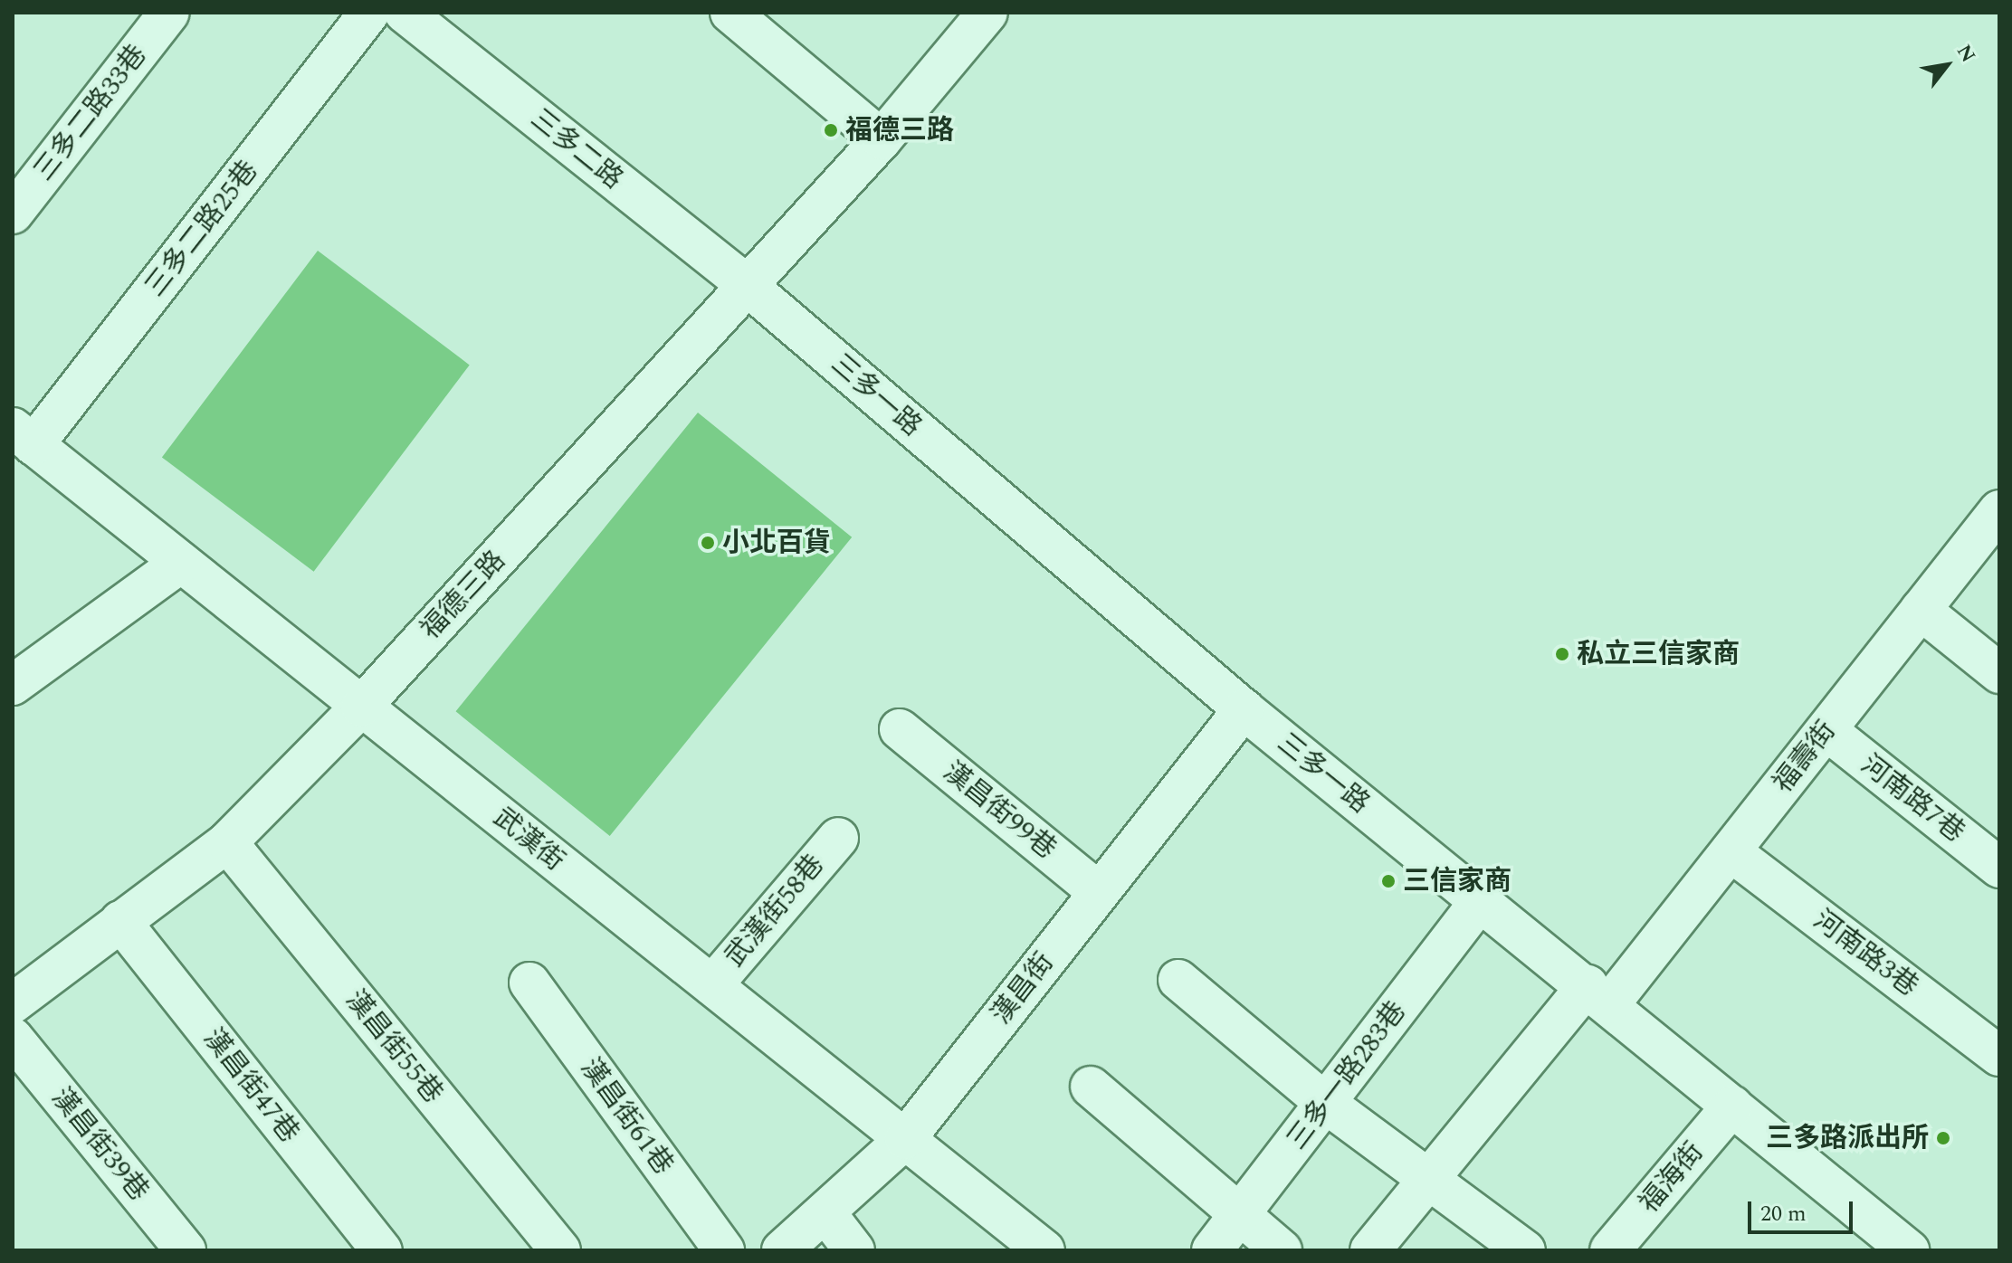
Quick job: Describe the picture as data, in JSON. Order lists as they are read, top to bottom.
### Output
{
  "streets": {
    "street": [
      "三多二路33巷",
      "三多二路",
      "三多二路25巷",
      "三多一路",
      "福德三路",
      "福壽街",
      "河南路7巷",
      "漢昌街99巷",
      "武漢街",
      "武漢街58巷",
      "河南路3巷",
      "漢昌街",
      "漢昌街55巷",
      "三多一路283巷",
      "漢昌街47巷",
      "漢昌街61巷",
      "漢昌街39巷",
      "福海街"
    ]
  },
  "crossings": [
    ["三多二路", "三多一路"],
    ["三多二路", "福德三路"],
    ["三多二路25巷", "武漢街"],
    ["三多一路", "福德三路"],
    ["三多一路", "福壽街"],
    ["三多一路", "漢昌街"],
    ["三多一路", "三多一路283巷"],
    ["三多一路", "福海街"],
    ["福德三路", "武漢街"],
    ["福德三路", "漢昌街55巷"],
    ["福德三路", "漢昌街47巷"],
    ["福壽街", "河南路7巷"],
    ["福壽街", "河南路3巷"],
    ["漢昌街99巷", "漢昌街"],
    ["武漢街", "武漢街58巷"],
    ["武漢街", "漢昌街"]
  ],
  "places": [
    "福德三路",
    "小北百貨",
    "私立三信家商",
    "三信家商",
    "三多路派出所"
  ],
  "scale_bar": "20 m",
  "north": "top right"
}
